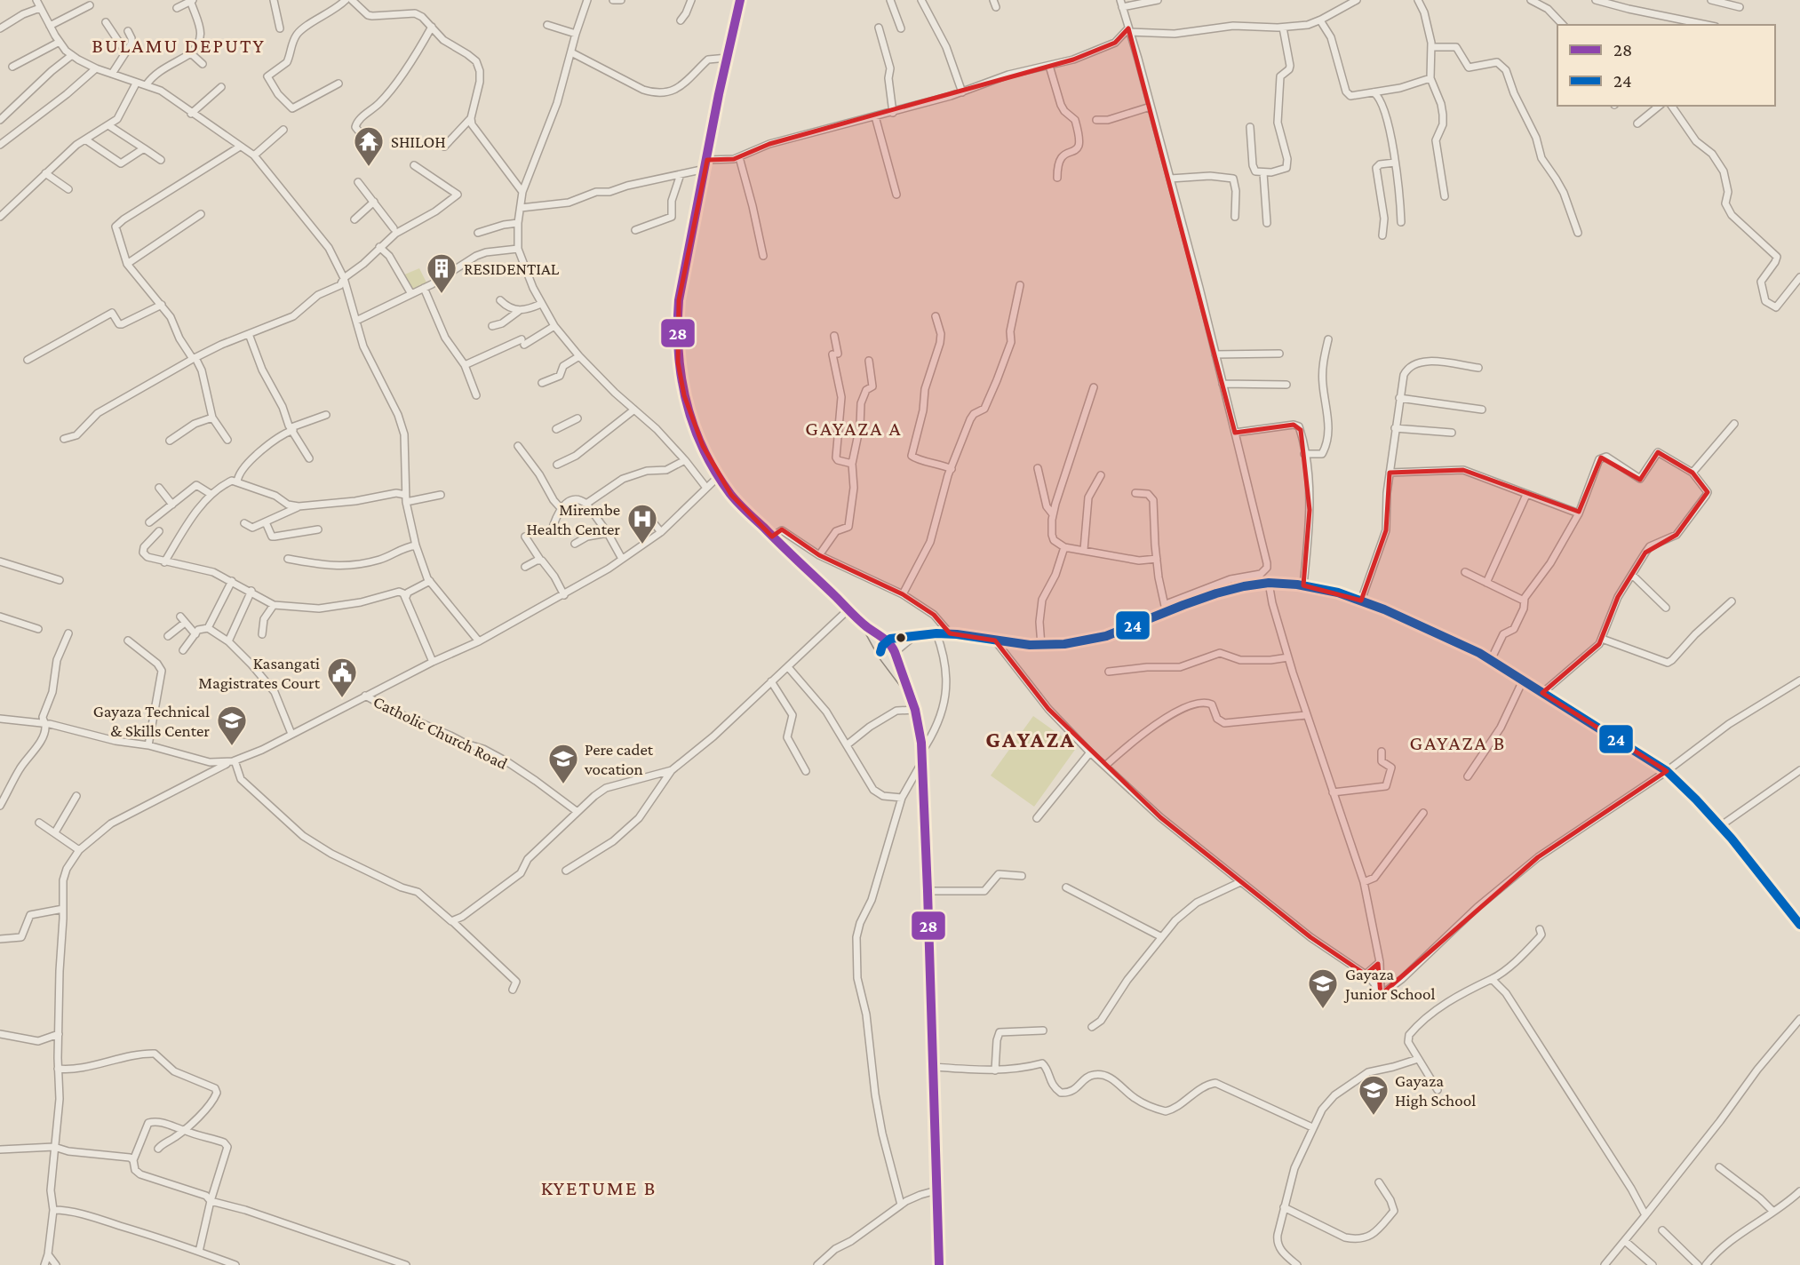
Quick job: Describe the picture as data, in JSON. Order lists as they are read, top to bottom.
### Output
{
  "streets": {
    "street": ["Catholic Church Road"]
  },
  "districts": [
    "BULAMU DEPUTY",
    "GAYAZA A",
    "GAYAZA",
    "GAYAZA B",
    "KYETUME B"
  ],
  "places": {
    "temple": ["SHILOH"],
    "building": ["RESIDENTIAL"],
    "hospital": ["Mirembe Health Center"],
    "public building": ["Kasangati Magistrates Court"],
    "school or university": [
      "Gayaza Technical & Skills Center",
      "Pere cadet vocation",
      "Gayaza Junior School",
      "Gayaza High School"
    ]
  },
  "lines": ["transit line 28", "transit line 24"],
  "legend": ["28", "24"]
}
